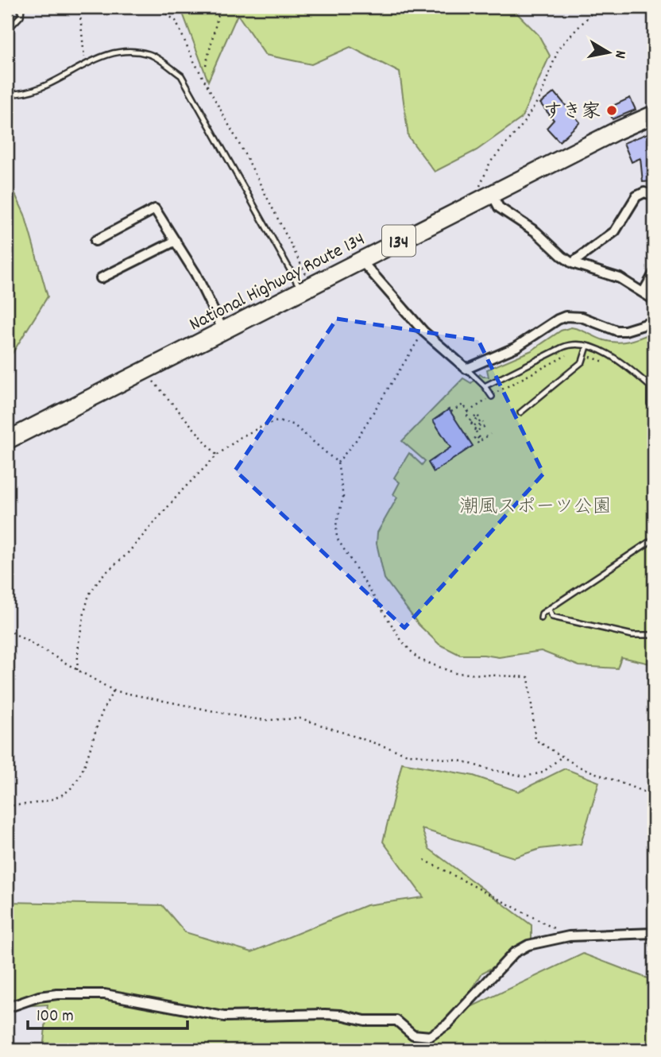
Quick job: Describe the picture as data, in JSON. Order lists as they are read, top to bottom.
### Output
{
  "streets": {
    "highway": ["134", "National Highway Route 134"]
  },
  "parks": ["潮風スポーツ公園"],
  "places": ["すき家"],
  "scale_bar": "100 m",
  "north": "right"
}
